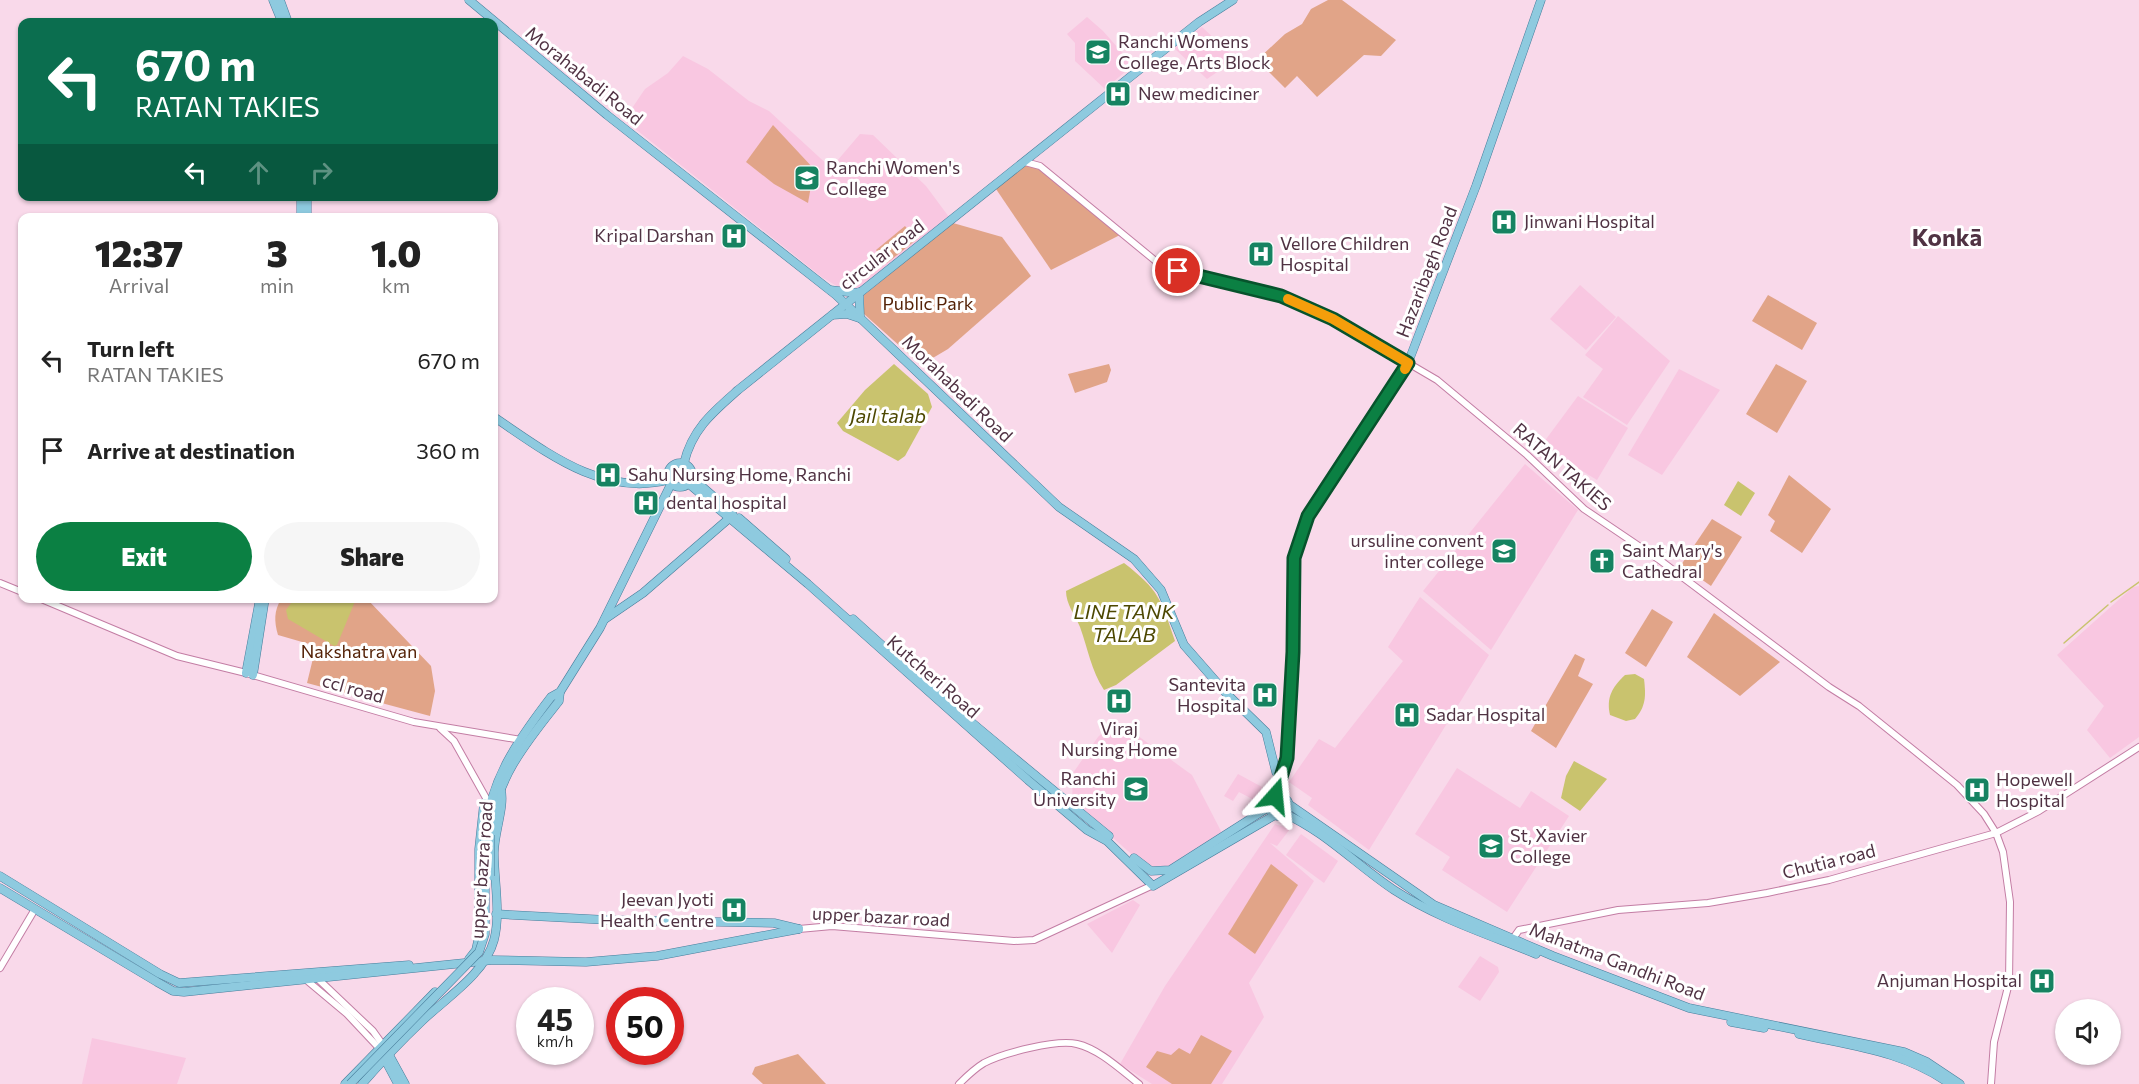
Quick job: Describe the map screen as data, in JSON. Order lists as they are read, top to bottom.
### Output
{
  "streets": {
    "main road": [
      "Morahabadi Road",
      "circular road",
      "Hazaribagh Road",
      "Kutcheri Road",
      "upper bazra road",
      "upper bazar road",
      "Mahatma Gandhi Road"
    ],
    "street": ["RATAN TAKIES", "ccl road", "Chutia road"]
  },
  "crossings": [
    ["Morahabadi Road", "circular road"],
    ["Morahabadi Road", "Hazaribagh Road"],
    ["circular road", "RATAN TAKIES"],
    ["circular road", "Kutcheri Road"],
    ["Hazaribagh Road", "RATAN TAKIES"],
    ["Hazaribagh Road", "Mahatma Gandhi Road"],
    ["RATAN TAKIES", "Chutia road"],
    ["Kutcheri Road", "upper bazar road"],
    ["Chutia road", "Mahatma Gandhi Road"],
    ["upper bazra road", "upper bazar road"]
  ],
  "districts": ["Konkā"],
  "water": ["Jail talab", "LINE TANK TALAB"],
  "parks": ["Public Park", "Nakshatra van"],
  "places": {
    "school or university": [
      "Ranchi Womens College, Arts Block",
      "Ranchi Women's College",
      "ursuline convent inter college",
      "Ranchi University",
      "St, Xavier College"
    ],
    "hospital": [
      "New mediciner",
      "Jinwani Hospital",
      "Kripal Darshan",
      "Vellore Children Hospital",
      "Sahu Nursing Home, Ranchi",
      "dental hospital",
      "Santevita Hospital",
      "Viraj Nursing Home",
      "Sadar Hospital",
      "Hopewell Hospital",
      "Jeevan Jyoti Health Centre",
      "Anjuman Hospital"
    ],
    "church": ["Saint Mary's Cathedral"]
  },
  "page": {
    "turn": ["670 m", "RATAN TAKIES"],
    "eta": [
      "12:37",
      "Arrival",
      "3",
      "min",
      "1.0",
      "km"
    ],
    "list": [
      {
        "name": "Turn left",
        "note": "RATAN TAKIES",
        "value": "670 m"
      },
      {
        "name": "Arrive at destination",
        "value": "360 m"
      }
    ],
    "buttons": ["Exit", "Share"],
    "speed": "45 km/h",
    "limit": "50"
  }
}
